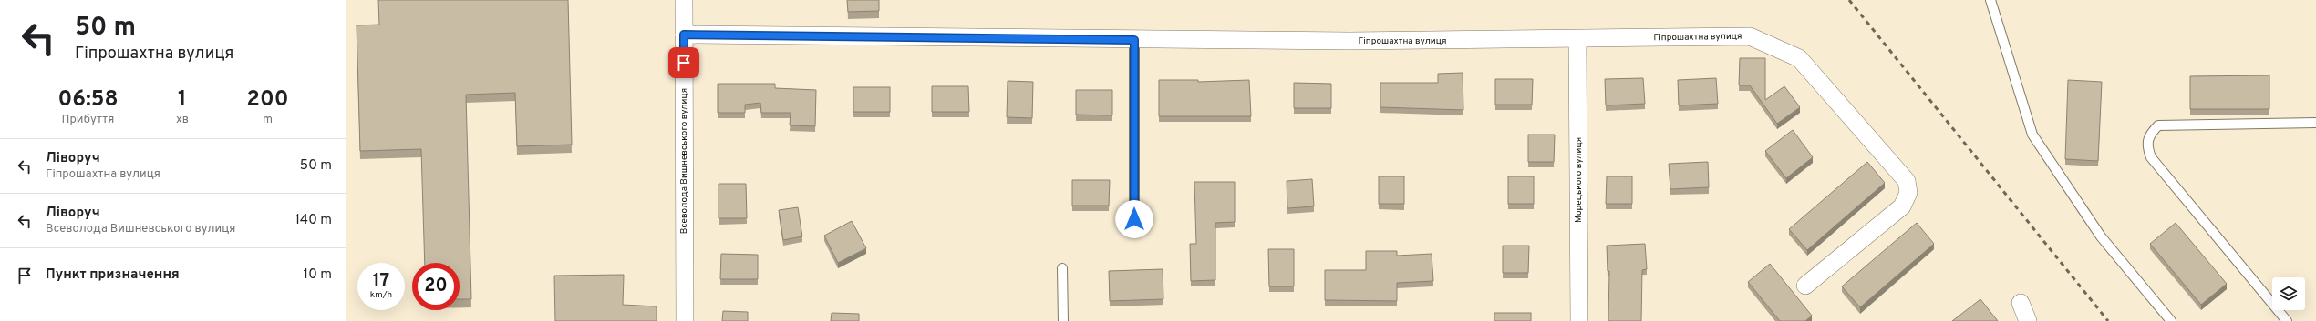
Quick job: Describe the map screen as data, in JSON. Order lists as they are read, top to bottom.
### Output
{
  "streets": {
    "street": ["Гіпрошахтна вулиця", "Всеволода Вишневського вулиця", "Морецького вулиця"]
  },
  "crossings": [
    ["Гіпрошахтна вулиця", "Всеволода Вишневського вулиця"],
    ["Гіпрошахтна вулиця", "Морецького вулиця"]
  ],
  "page": {
    "turn": ["50 m", "Гіпрошахтна вулиця"],
    "eta": [
      "06:58",
      "Прибуття",
      "1",
      "хв",
      "200",
      "m"
    ],
    "list": [
      {
        "name": "Ліворуч",
        "note": "Гіпрошахтна вулиця",
        "value": "50 m"
      },
      {
        "name": "Ліворуч",
        "note": "Всеволода Вишневського вулиця",
        "value": "140 m"
      },
      {
        "name": "Пункт призначення",
        "value": "10 m"
      }
    ],
    "speed": "17 km/h",
    "limit": "20"
  }
}
